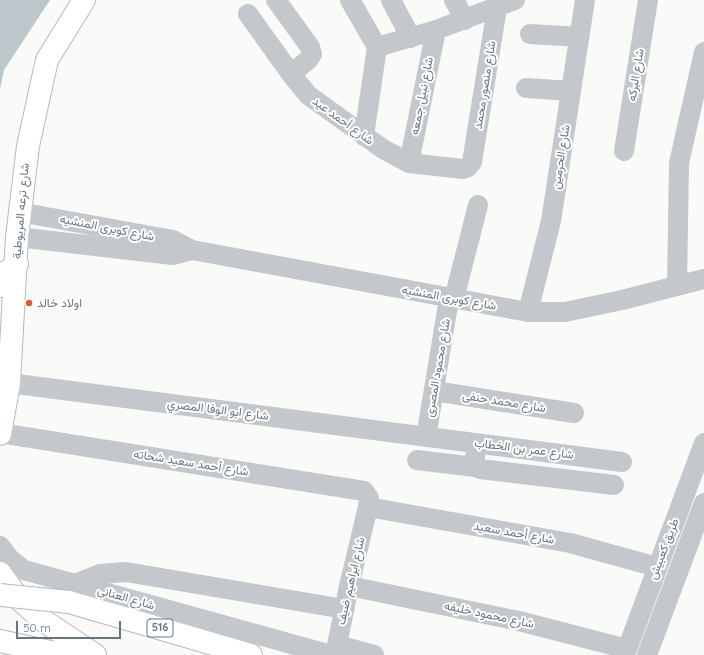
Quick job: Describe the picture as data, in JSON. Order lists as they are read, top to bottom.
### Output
{
  "streets": {
    "main road": ["شارع ترعه المريوطية", "516"],
    "street": [
      "شارع البركه",
      "شارع منصور محمد",
      "شارع نبيل جمعه",
      "شارع أحمد عيد",
      "شارع الحرمين",
      "شارع كوبرى المنشيه",
      "شارع محمود المصرى",
      "شارع محمد حنفى",
      "شارع ابو الوفا المصري",
      "شارع عمر بن الخطاب",
      "شارع أحمد سعيد شحاته",
      "شارع أحمد سعيد",
      "طريق كعبيش",
      "شارع ابراهيم ضيف",
      "شارع العنانى",
      "شارع محمود خليفه"
    ]
  },
  "crossings": [
    ["شارع منصور محمد", "شارع أحمد عيد"],
    ["شارع نبيل جمعه", "شارع أحمد عيد"],
    ["شارع الحرمين", "شارع كوبرى المنشيه"],
    ["شارع ترعه المريوطية", "شارع كوبرى المنشيه"],
    ["شارع ترعه المريوطية", "شارع ابو الوفا المصري"],
    ["شارع ترعه المريوطية", "شارع أحمد سعيد شحاته"],
    ["شارع كوبرى المنشيه", "شارع محمود المصرى"],
    ["شارع محمود المصرى", "شارع محمد حنفى"],
    ["شارع محمود المصرى", "شارع ابو الوفا المصري"],
    ["شارع محمود المصرى", "شارع عمر بن الخطاب"],
    ["شارع ابو الوفا المصري", "شارع عمر بن الخطاب"],
    ["شارع أحمد سعيد شحاته", "شارع أحمد سعيد"],
    ["شارع أحمد سعيد شحاته", "شارع ابراهيم ضيف"],
    ["شارع أحمد سعيد", "طريق كعبيش"],
    ["شارع أحمد سعيد", "شارع ابراهيم ضيف"],
    ["طريق كعبيش", "شارع محمود خليفه"],
    ["شارع ابراهيم ضيف", "شارع العنانى"],
    ["شارع ابراهيم ضيف", "شارع محمود خليفه"]
  ],
  "places": ["اولاد خالد"],
  "scale_bar": "50 m"
}
